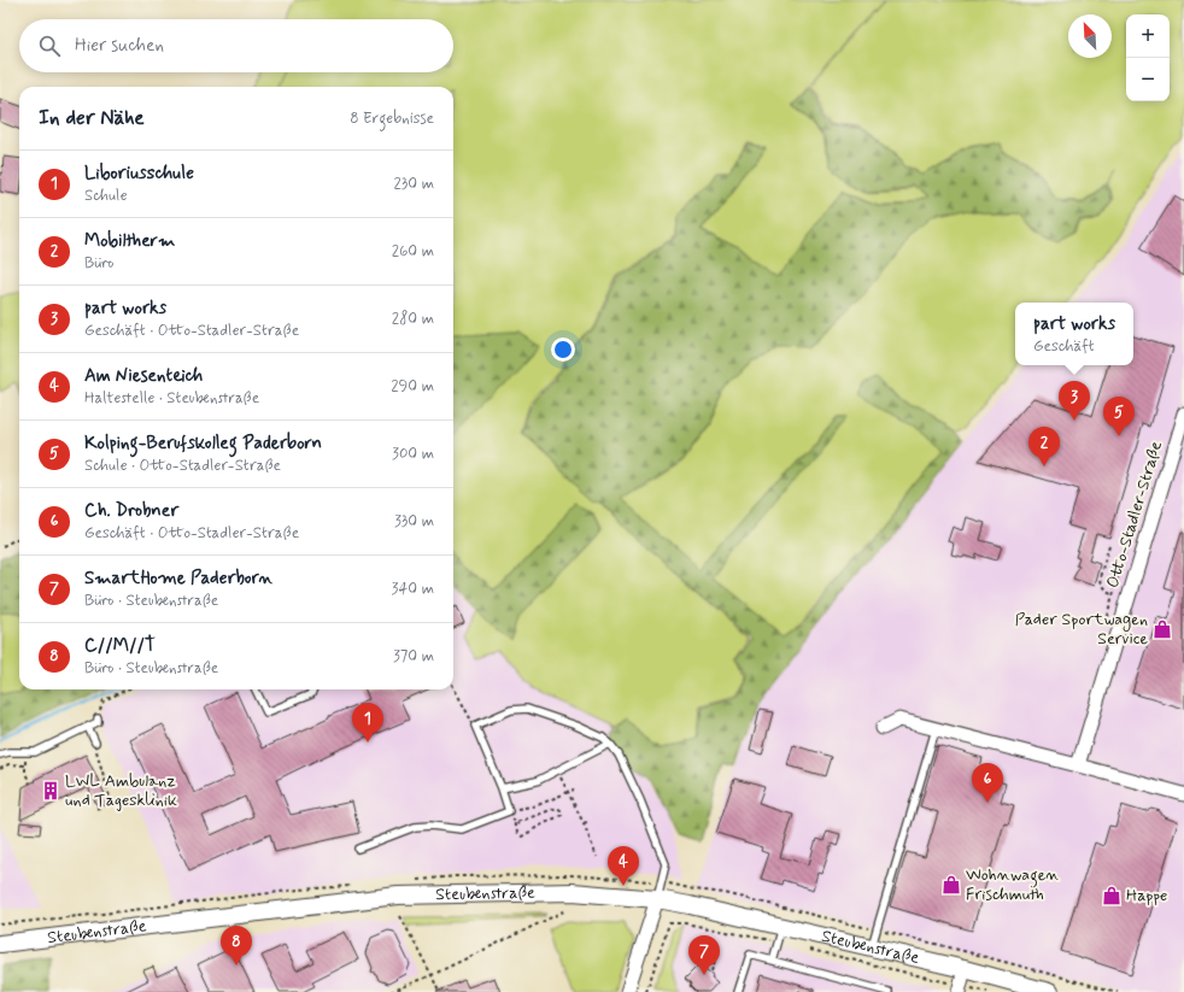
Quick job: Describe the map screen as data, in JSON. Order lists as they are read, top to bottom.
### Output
{
  "streets": {
    "street": ["Otto-Stadler-Straße", "Steubenstraße"]
  },
  "places": {
    "shop": ["Pader Sportwagen Service", "Wohnwagen Frischmuth", "Happe"],
    "building": ["LWL Ambulanz und Tagesklinik"]
  },
  "north": "top left",
  "page": {
    "map_buttons": ["+", "−"],
    "search": "Hier suchen",
    "heading": ["In der Nähe", "8 Ergebnisse"],
    "list": [
      {
        "mark": "1",
        "name": "Liboriusschule",
        "note": "Schule",
        "value": "230 m"
      },
      {
        "mark": "2",
        "name": "Mobiltherm",
        "note": "Büro",
        "value": "260 m"
      },
      {
        "mark": "3",
        "name": "part works",
        "note": "Geschäft · Otto-Stadler-Straße",
        "value": "280 m"
      },
      {
        "mark": "4",
        "name": "Am Niesenteich",
        "note": "Haltestelle · Steubenstraße",
        "value": "290 m"
      },
      {
        "mark": "5",
        "name": "Kolping-Berufskolleg Paderborn",
        "note": "Schule · Otto-Stadler-Straße",
        "value": "300 m"
      },
      {
        "mark": "6",
        "name": "Ch. Drobner",
        "note": "Geschäft · Otto-Stadler-Straße",
        "value": "330 m"
      },
      {
        "mark": "7",
        "name": "SmartHome Paderborn",
        "note": "Büro · Steubenstraße",
        "value": "340 m"
      },
      {
        "mark": "8",
        "name": "C//M//T",
        "note": "Büro · Steubenstraße",
        "value": "370 m"
      }
    ],
    "popup": ["part works", "Geschäft"],
    "pins": [
      "3",
      "5",
      "2",
      "1",
      "6",
      "4",
      "8",
      "7"
    ]
  }
}
